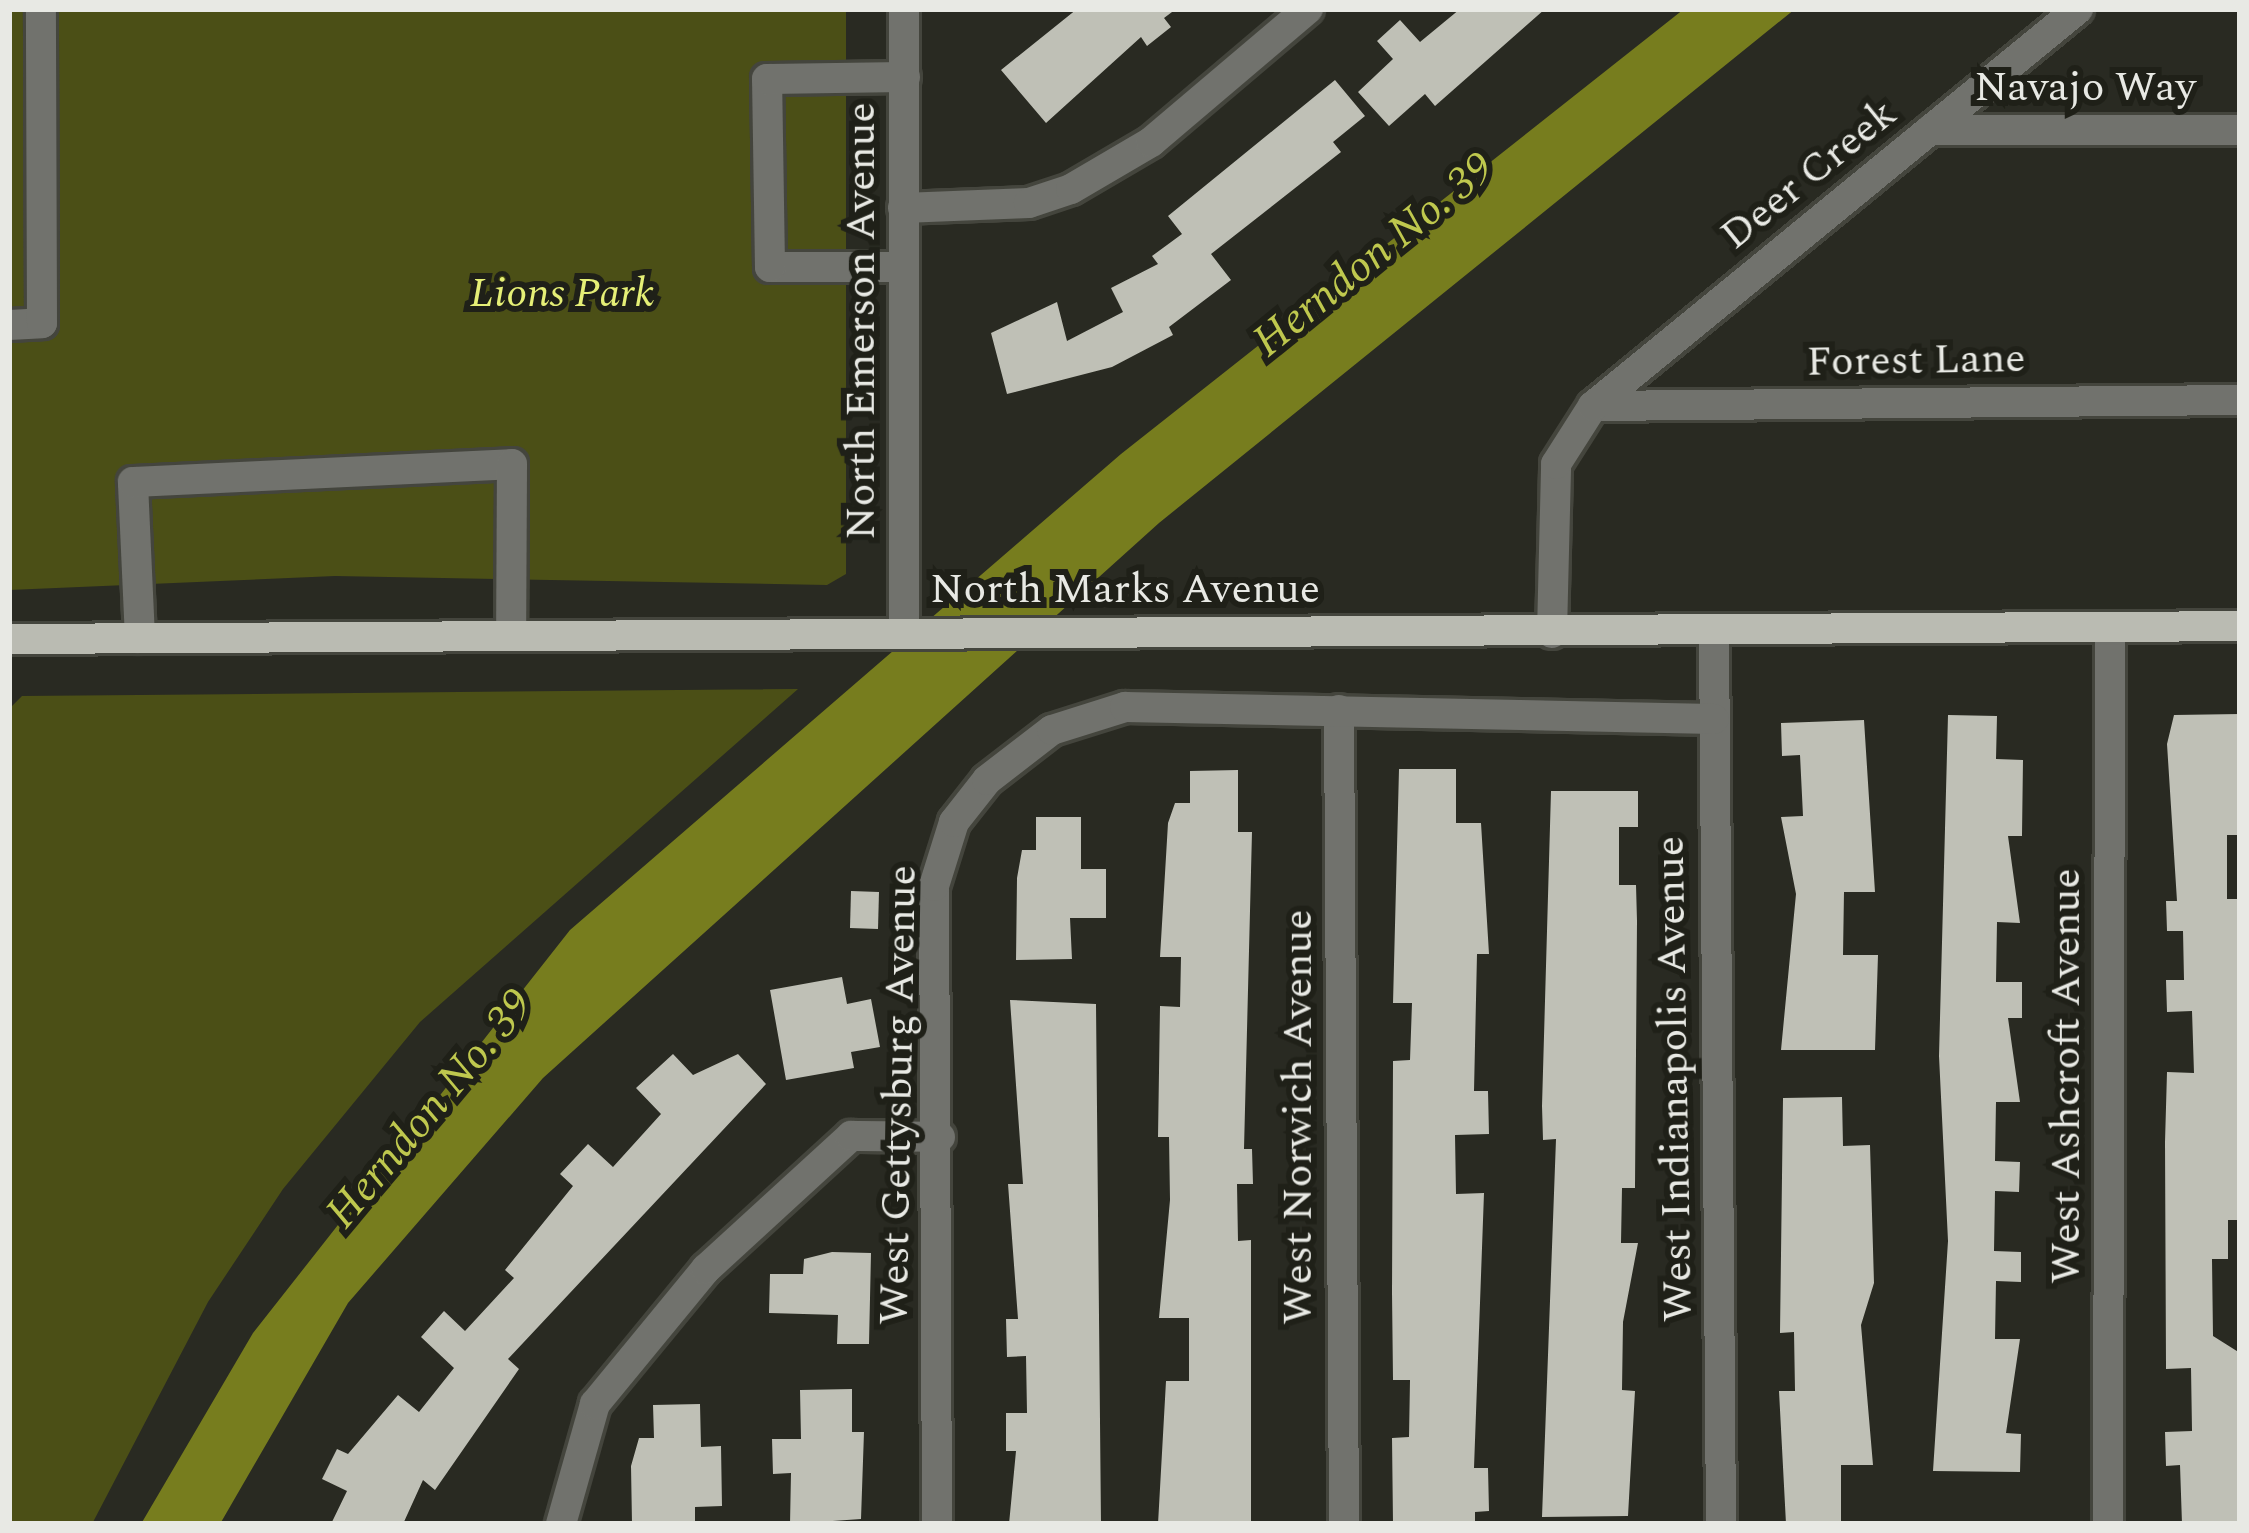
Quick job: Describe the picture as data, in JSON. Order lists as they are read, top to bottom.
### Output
{
  "streets": {
    "main road": ["North Marks Avenue"],
    "street": [
      "Navajo Way",
      "Deer Creek",
      "North Emerson Avenue",
      "Forest Lane",
      "West Ashcroft Avenue",
      "West Indianapolis Avenue",
      "West Gettysburg Avenue",
      "West Norwich Avenue"
    ]
  },
  "crossings": [
    ["Navajo Way", "Deer Creek"],
    ["Deer Creek", "Forest Lane"],
    ["Deer Creek", "North Marks Avenue"],
    ["North Emerson Avenue", "North Marks Avenue"],
    ["North Marks Avenue", "West Ashcroft Avenue"],
    ["North Marks Avenue", "West Indianapolis Avenue"],
    ["West Indianapolis Avenue", "West Gettysburg Avenue"],
    ["West Gettysburg Avenue", "West Norwich Avenue"]
  ],
  "water": ["Herndon No. 39"],
  "parks": ["Lions Park"]
}
